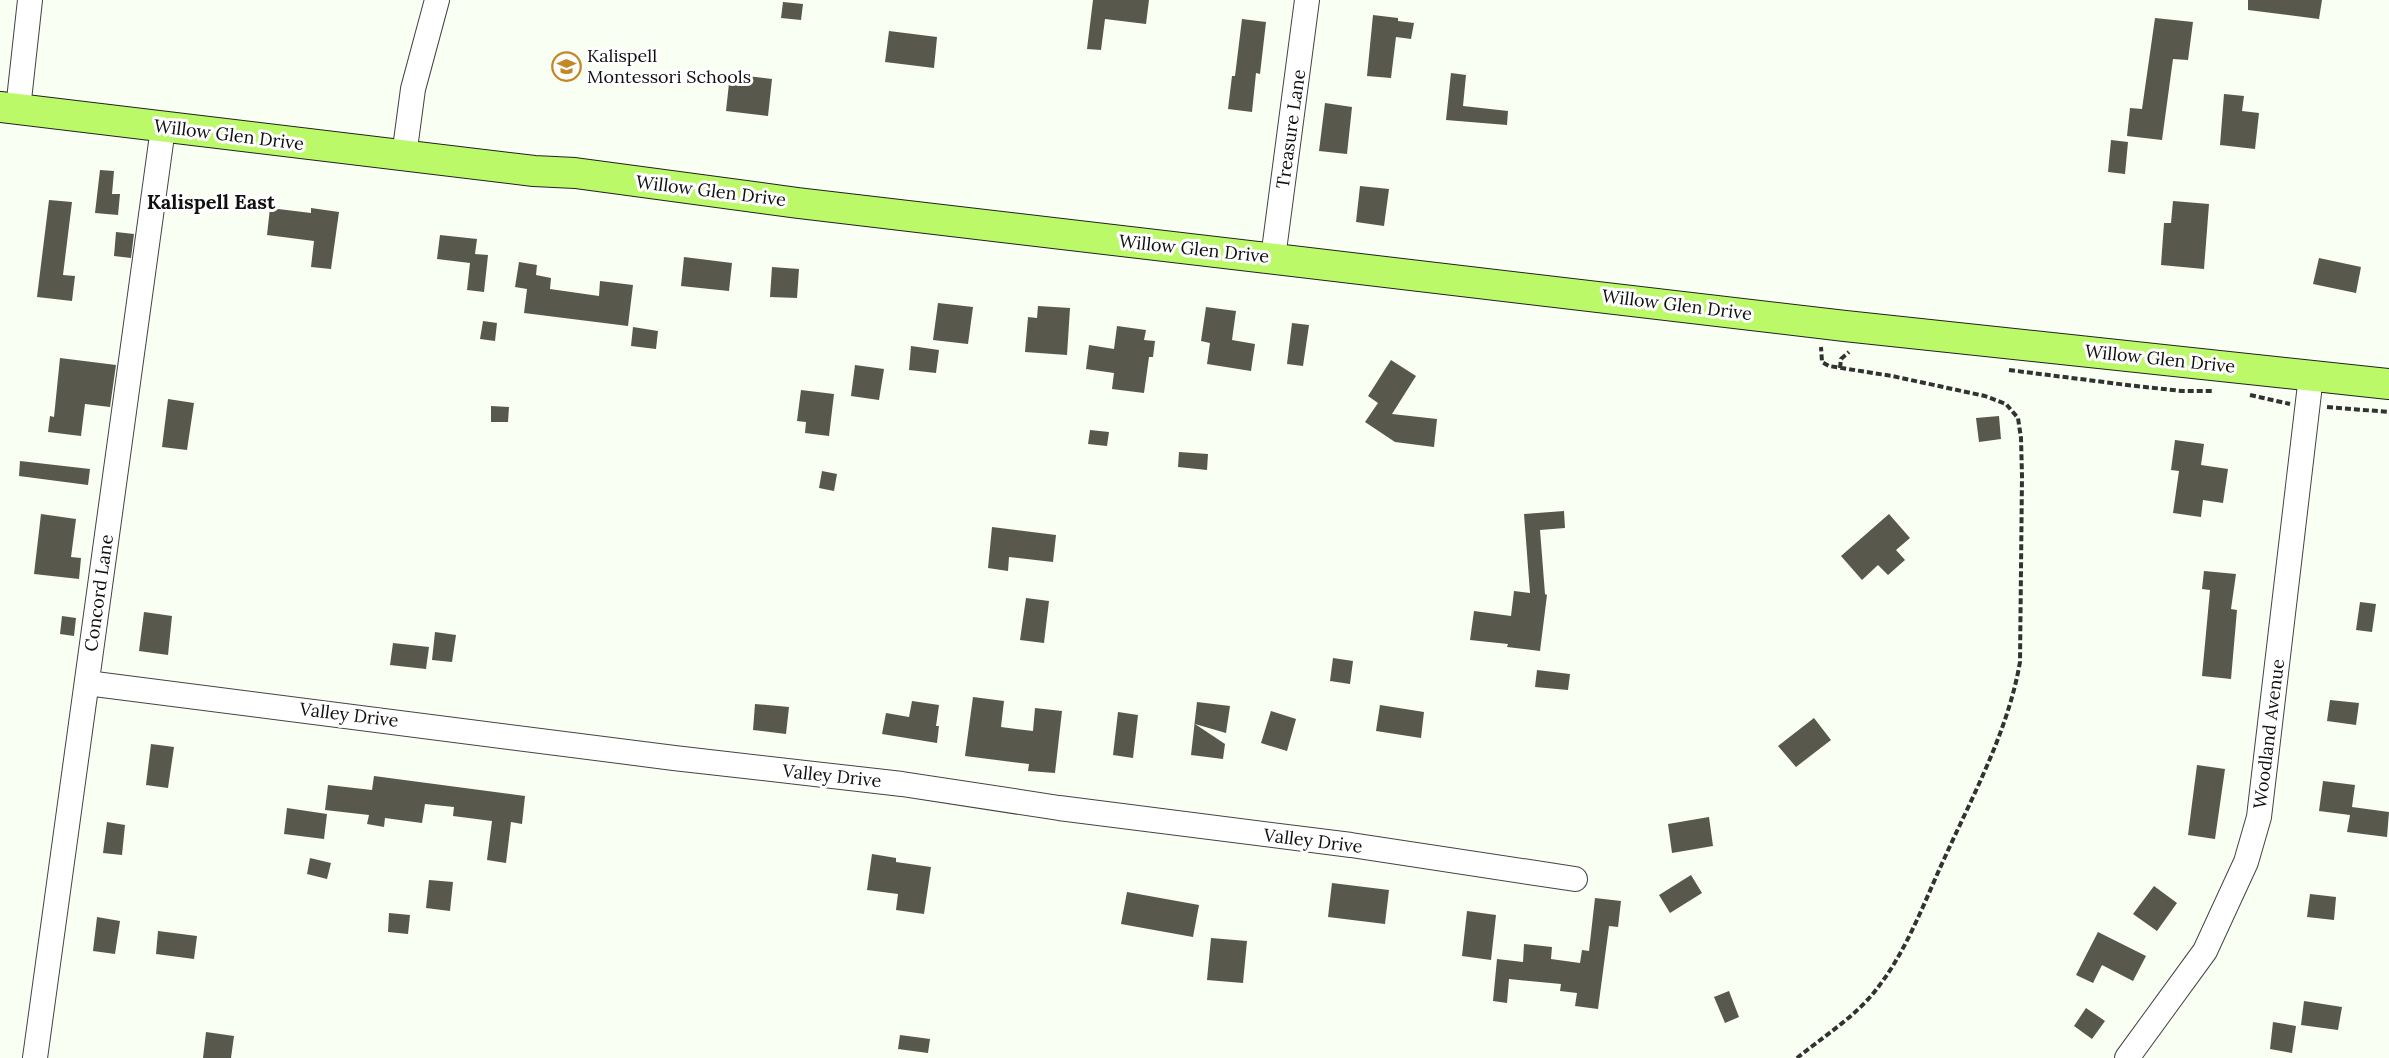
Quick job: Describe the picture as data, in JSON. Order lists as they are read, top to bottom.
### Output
{
  "streets": {
    "main road": ["Willow Glen Drive"],
    "street": [
      "Treasure Lane",
      "Concord Lane",
      "Valley Drive",
      "Woodland Avenue"
    ]
  },
  "crossings": [
    ["Treasure Lane", "Willow Glen Drive"],
    ["Willow Glen Drive", "Concord Lane"],
    ["Willow Glen Drive", "Woodland Avenue"],
    ["Concord Lane", "Valley Drive"]
  ],
  "districts": ["Kalispell East"],
  "places": {
    "school or university": ["Kalispell Montessori Schools"]
  }
}
